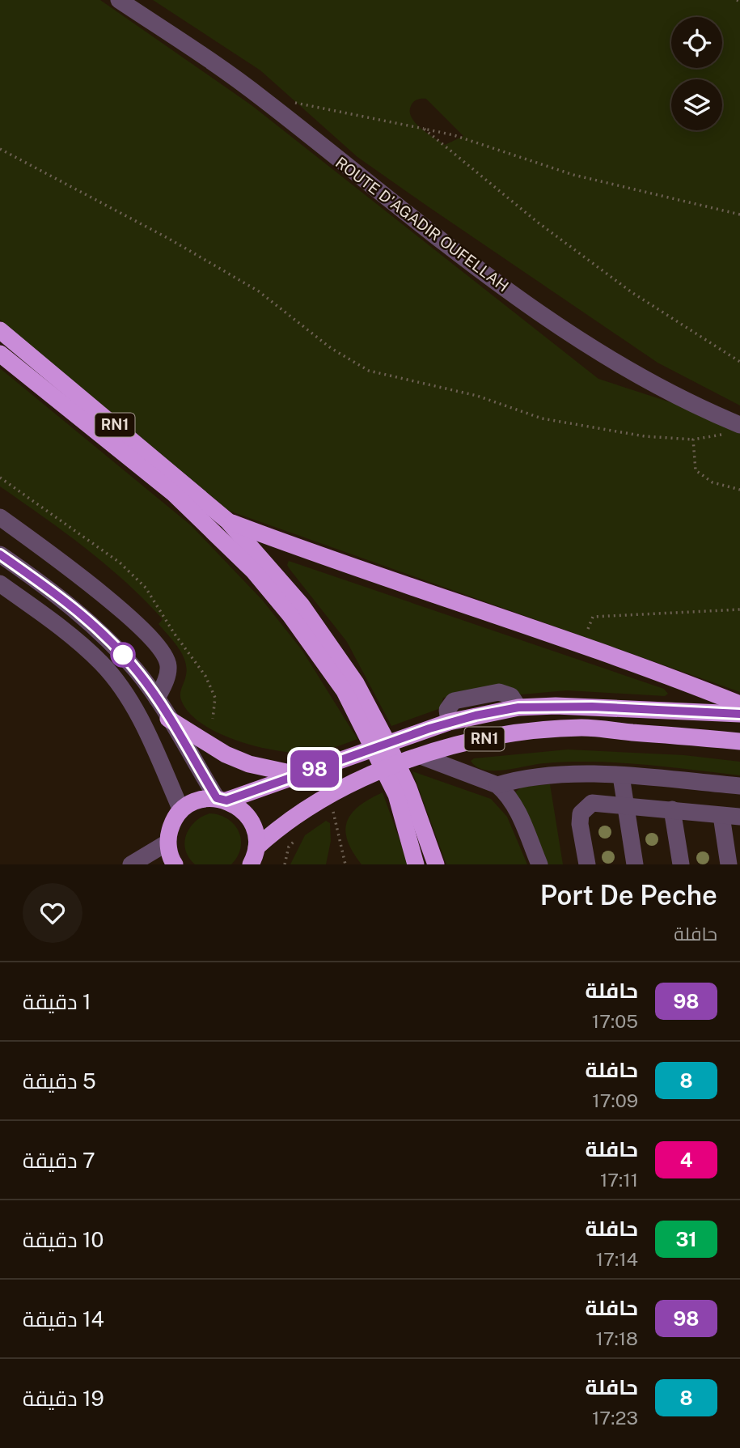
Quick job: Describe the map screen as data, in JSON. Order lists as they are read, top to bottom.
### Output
{
  "streets": {
    "highway": ["RN1"],
    "street": ["ROUTE D'AGADIR OUFELLAH"]
  },
  "lines": ["bus line 98"],
  "page": {
    "on_map": "98",
    "heading": ["Port De Peche", "حافلة"],
    "list": [
      {
        "mark": "98",
        "name": "حافلة",
        "note": "17:05",
        "value": "1 دقيقة"
      },
      {
        "mark": "8",
        "name": "حافلة",
        "note": "17:09",
        "value": "5 دقيقة"
      },
      {
        "mark": "4",
        "name": "حافلة",
        "note": "17:11",
        "value": "7 دقيقة"
      },
      {
        "mark": "31",
        "name": "حافلة",
        "note": "17:14",
        "value": "10 دقيقة"
      },
      {
        "mark": "98",
        "name": "حافلة",
        "note": "17:18",
        "value": "14 دقيقة"
      },
      {
        "mark": "8",
        "name": "حافلة",
        "note": "17:23",
        "value": "19 دقيقة"
      }
    ]
  }
}
